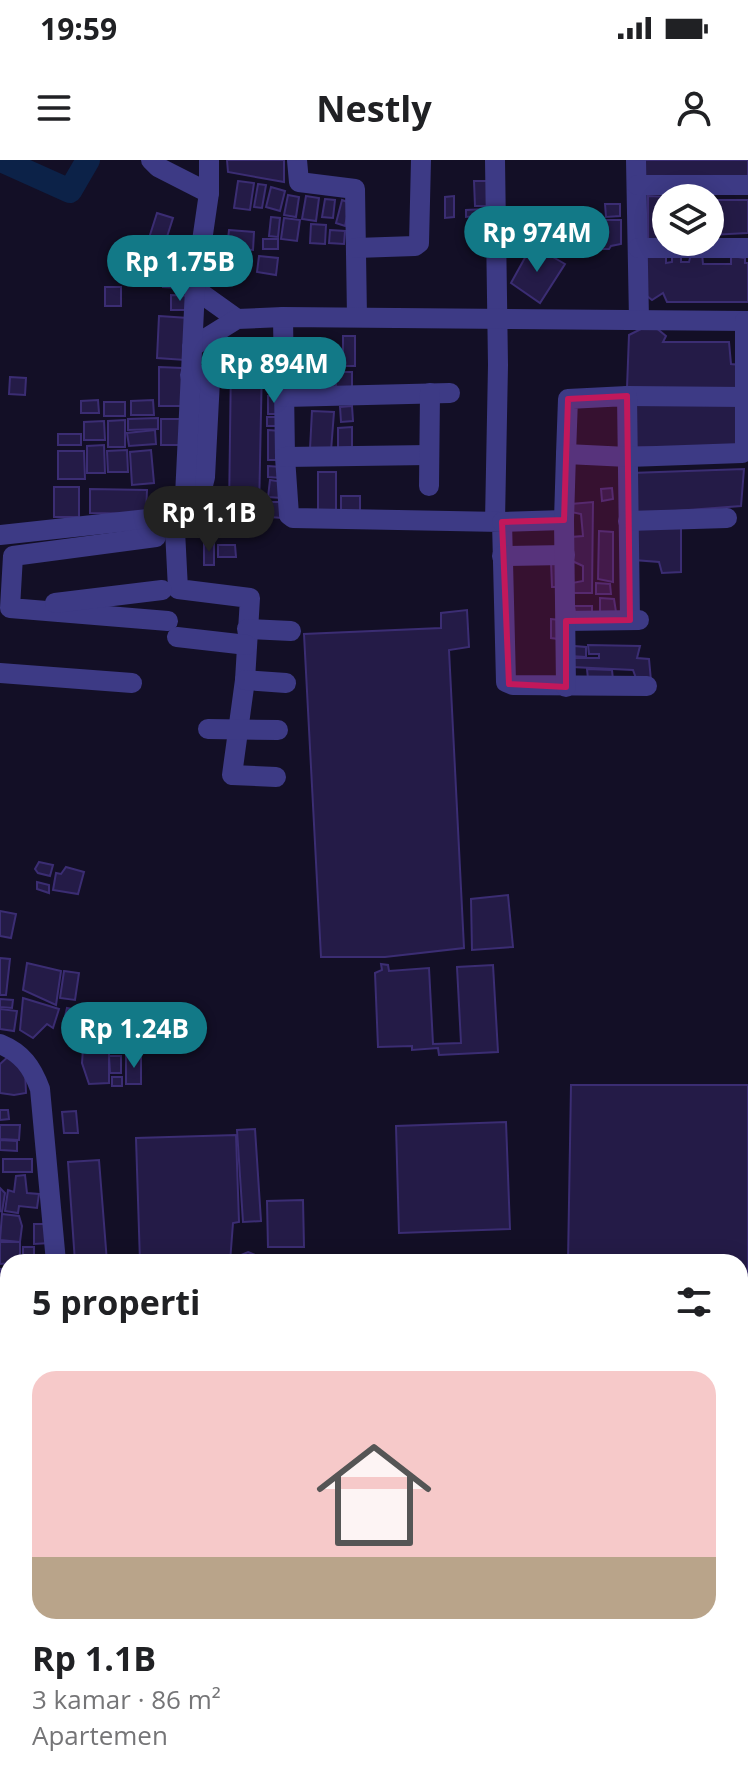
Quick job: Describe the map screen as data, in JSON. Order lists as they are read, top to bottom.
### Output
{
  "page": {
    "status": "19:59",
    "header": "Nestly",
    "price": [
      "Rp 974M",
      "Rp 1.75B",
      "Rp 894M",
      "Rp 1.1B",
      "Rp 1.24B"
    ],
    "heading": "5 properti",
    "list": [
      {
        "name": "Rp 1.1B",
        "note": "3 kamar · 86 m² · Apartemen"
      }
    ]
  }
}
